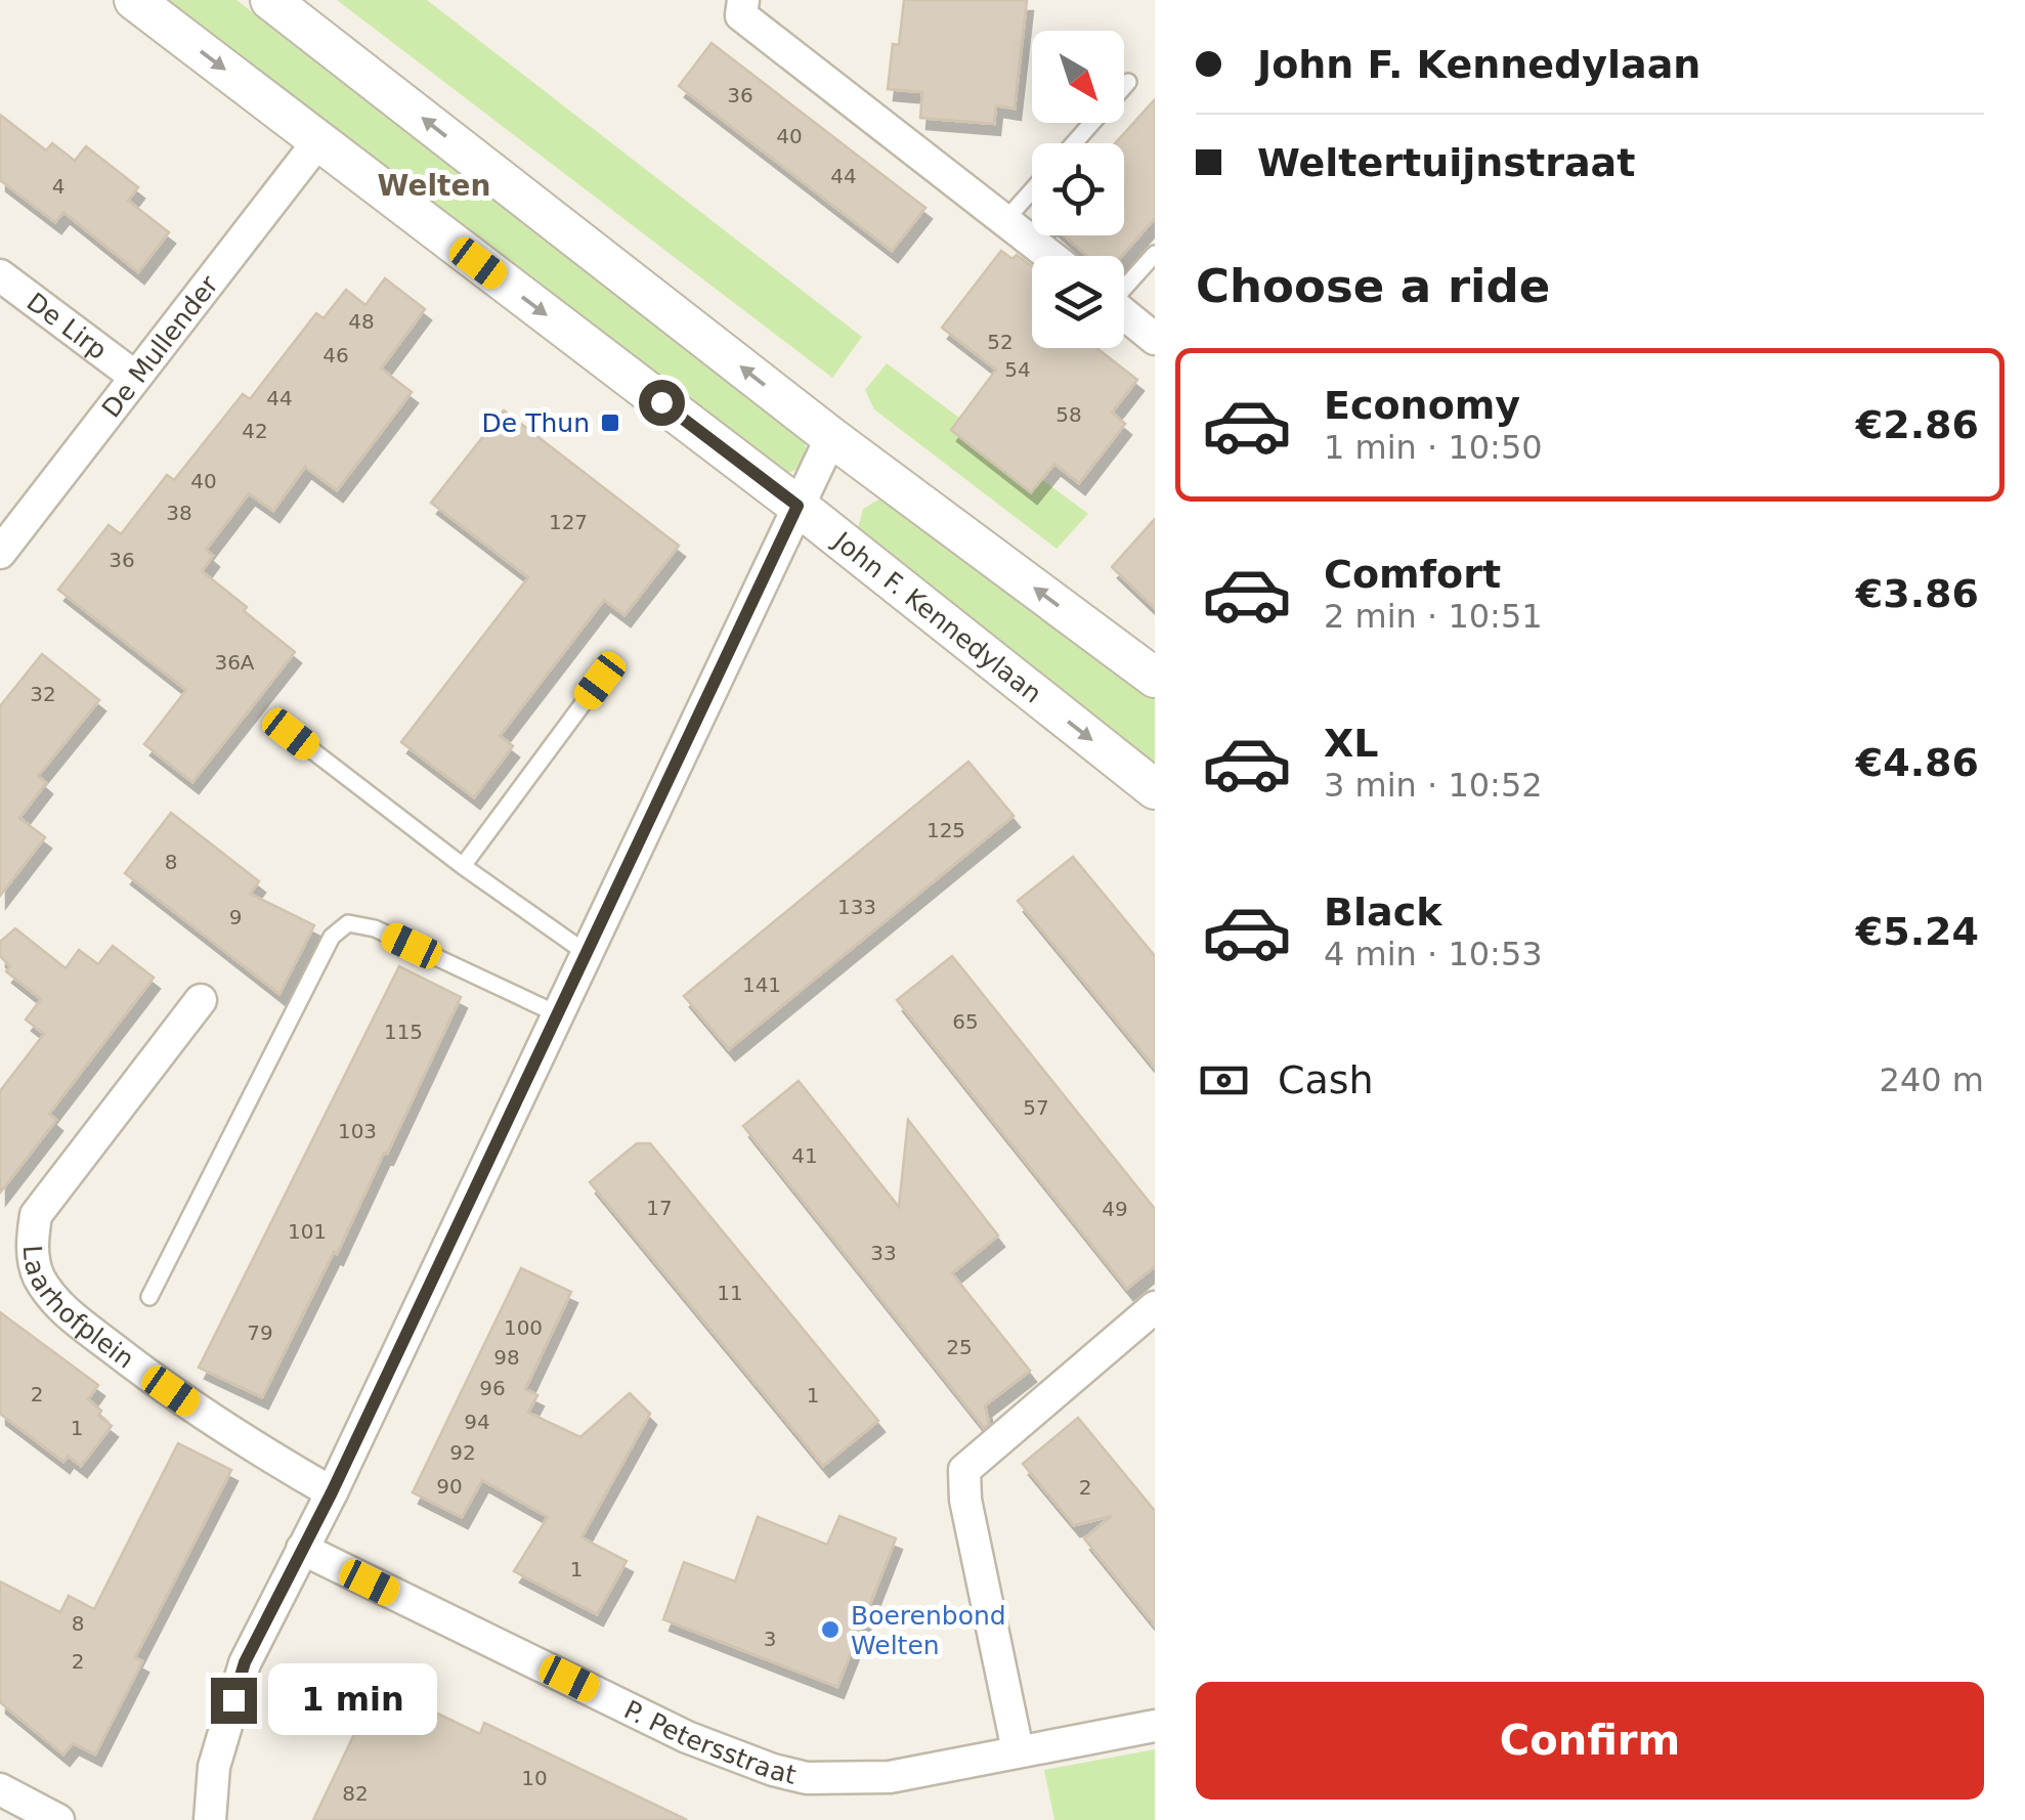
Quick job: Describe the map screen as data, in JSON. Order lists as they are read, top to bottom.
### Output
{
  "streets": {
    "street": [
      "De Lirp",
      "De Mullender",
      "John F. Kennedylaan",
      "Laarhofplein",
      "P. Petersstraat"
    ]
  },
  "crossings": [
    ["De Lirp", "De Mullender"],
    ["De Mullender", "John F. Kennedylaan"]
  ],
  "districts": ["Welten"],
  "places": {
    "transit": ["De Thun"],
    "other": ["Boerenbond Welten"]
  },
  "house_numbers": [
    "36",
    "40",
    "44",
    "4",
    "48",
    "52",
    "46",
    "54",
    "44",
    "58",
    "42",
    "40",
    "38",
    "127",
    "36",
    "36A",
    "32",
    "125",
    "8",
    "133",
    "9",
    "141",
    "65",
    "115",
    "57",
    "103",
    "41",
    "17",
    "49",
    "101",
    "33",
    "11",
    "100",
    "79",
    "25",
    "98",
    "96",
    "2",
    "1",
    "94",
    "1",
    "92",
    "90",
    "2",
    "1",
    "8",
    "3",
    "2",
    "10",
    "82"
  ],
  "north": "bottom right",
  "page": {
    "banner": ["John F. Kennedylaan", "Weltertuijnstraat"],
    "heading": "Choose a ride",
    "list": [
      {
        "name": "Economy",
        "note": "1 min · 10:50",
        "value": "€2.86"
      },
      {
        "name": "Comfort",
        "note": "2 min · 10:51",
        "value": "€3.86"
      },
      {
        "name": "XL",
        "note": "3 min · 10:52",
        "value": "€4.86"
      },
      {
        "name": "Black",
        "note": "4 min · 10:53",
        "value": "€5.24"
      }
    ],
    "pay": ["Cash", "240 m"],
    "buttons": "Confirm",
    "bubble": "1 min"
  }
}
